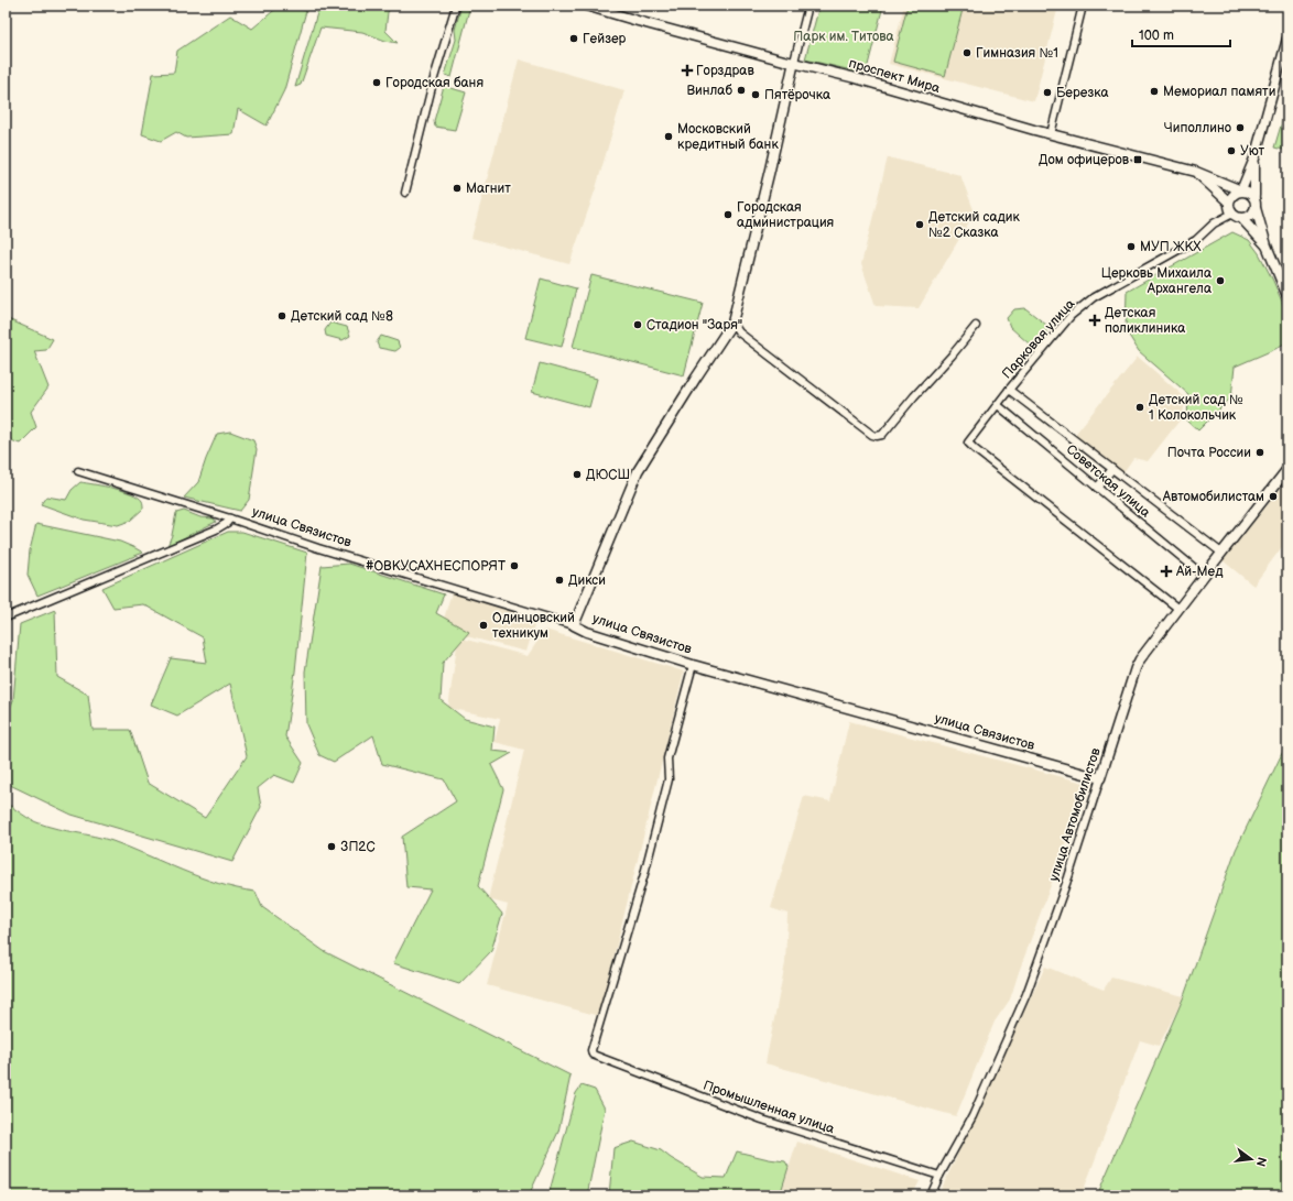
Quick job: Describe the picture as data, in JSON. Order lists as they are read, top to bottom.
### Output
{
  "streets": {
    "street": [
      "проспект Мира",
      "Парковая улица",
      "Советская улица",
      "улица Связистов",
      "улица Автомобилистов",
      "Промышленная улица"
    ]
  },
  "crossings": [
    ["проспект Мира", "Парковая улица"],
    ["Парковая улица", "Советская улица"],
    ["Парковая улица", "улица Автомобилистов"],
    ["Советская улица", "улица Автомобилистов"],
    ["улица Связистов", "улица Автомобилистов"],
    ["улица Связистов", "Промышленная улица"],
    ["улица Автомобилистов", "Промышленная улица"]
  ],
  "parks": ["Парк им. Титова"],
  "places": {
    "other": [
      "Гейзер",
      "Гимназия №1",
      "Городская баня",
      "Винлаб",
      "Мемориал памяти",
      "Березка",
      "Пятёрочка",
      "Чиполлино",
      "Московский кредитный банк",
      "Уют",
      "Магнит",
      "Городская администрация",
      "Детский садик №2 Сказка",
      "МУП ЖКХ",
      "Церковь Михаила Архангела",
      "Детский сад №8",
      "Стадион \"Заря\"",
      "Детский сад № 1 Колокольчик",
      "Почта России",
      "ДЮСШ",
      "Автомобилистам",
      "#ОВКУСАХНЕСПОРЯТ",
      "Дикси",
      "Одинцовский техникум",
      "3П2С"
    ],
    "health": ["Горздрав", "Детская поликлиника", "Ай-Мед"],
    "transit": ["Дом офицеров"]
  },
  "scale_bar": "100 m",
  "north": "right"
}
